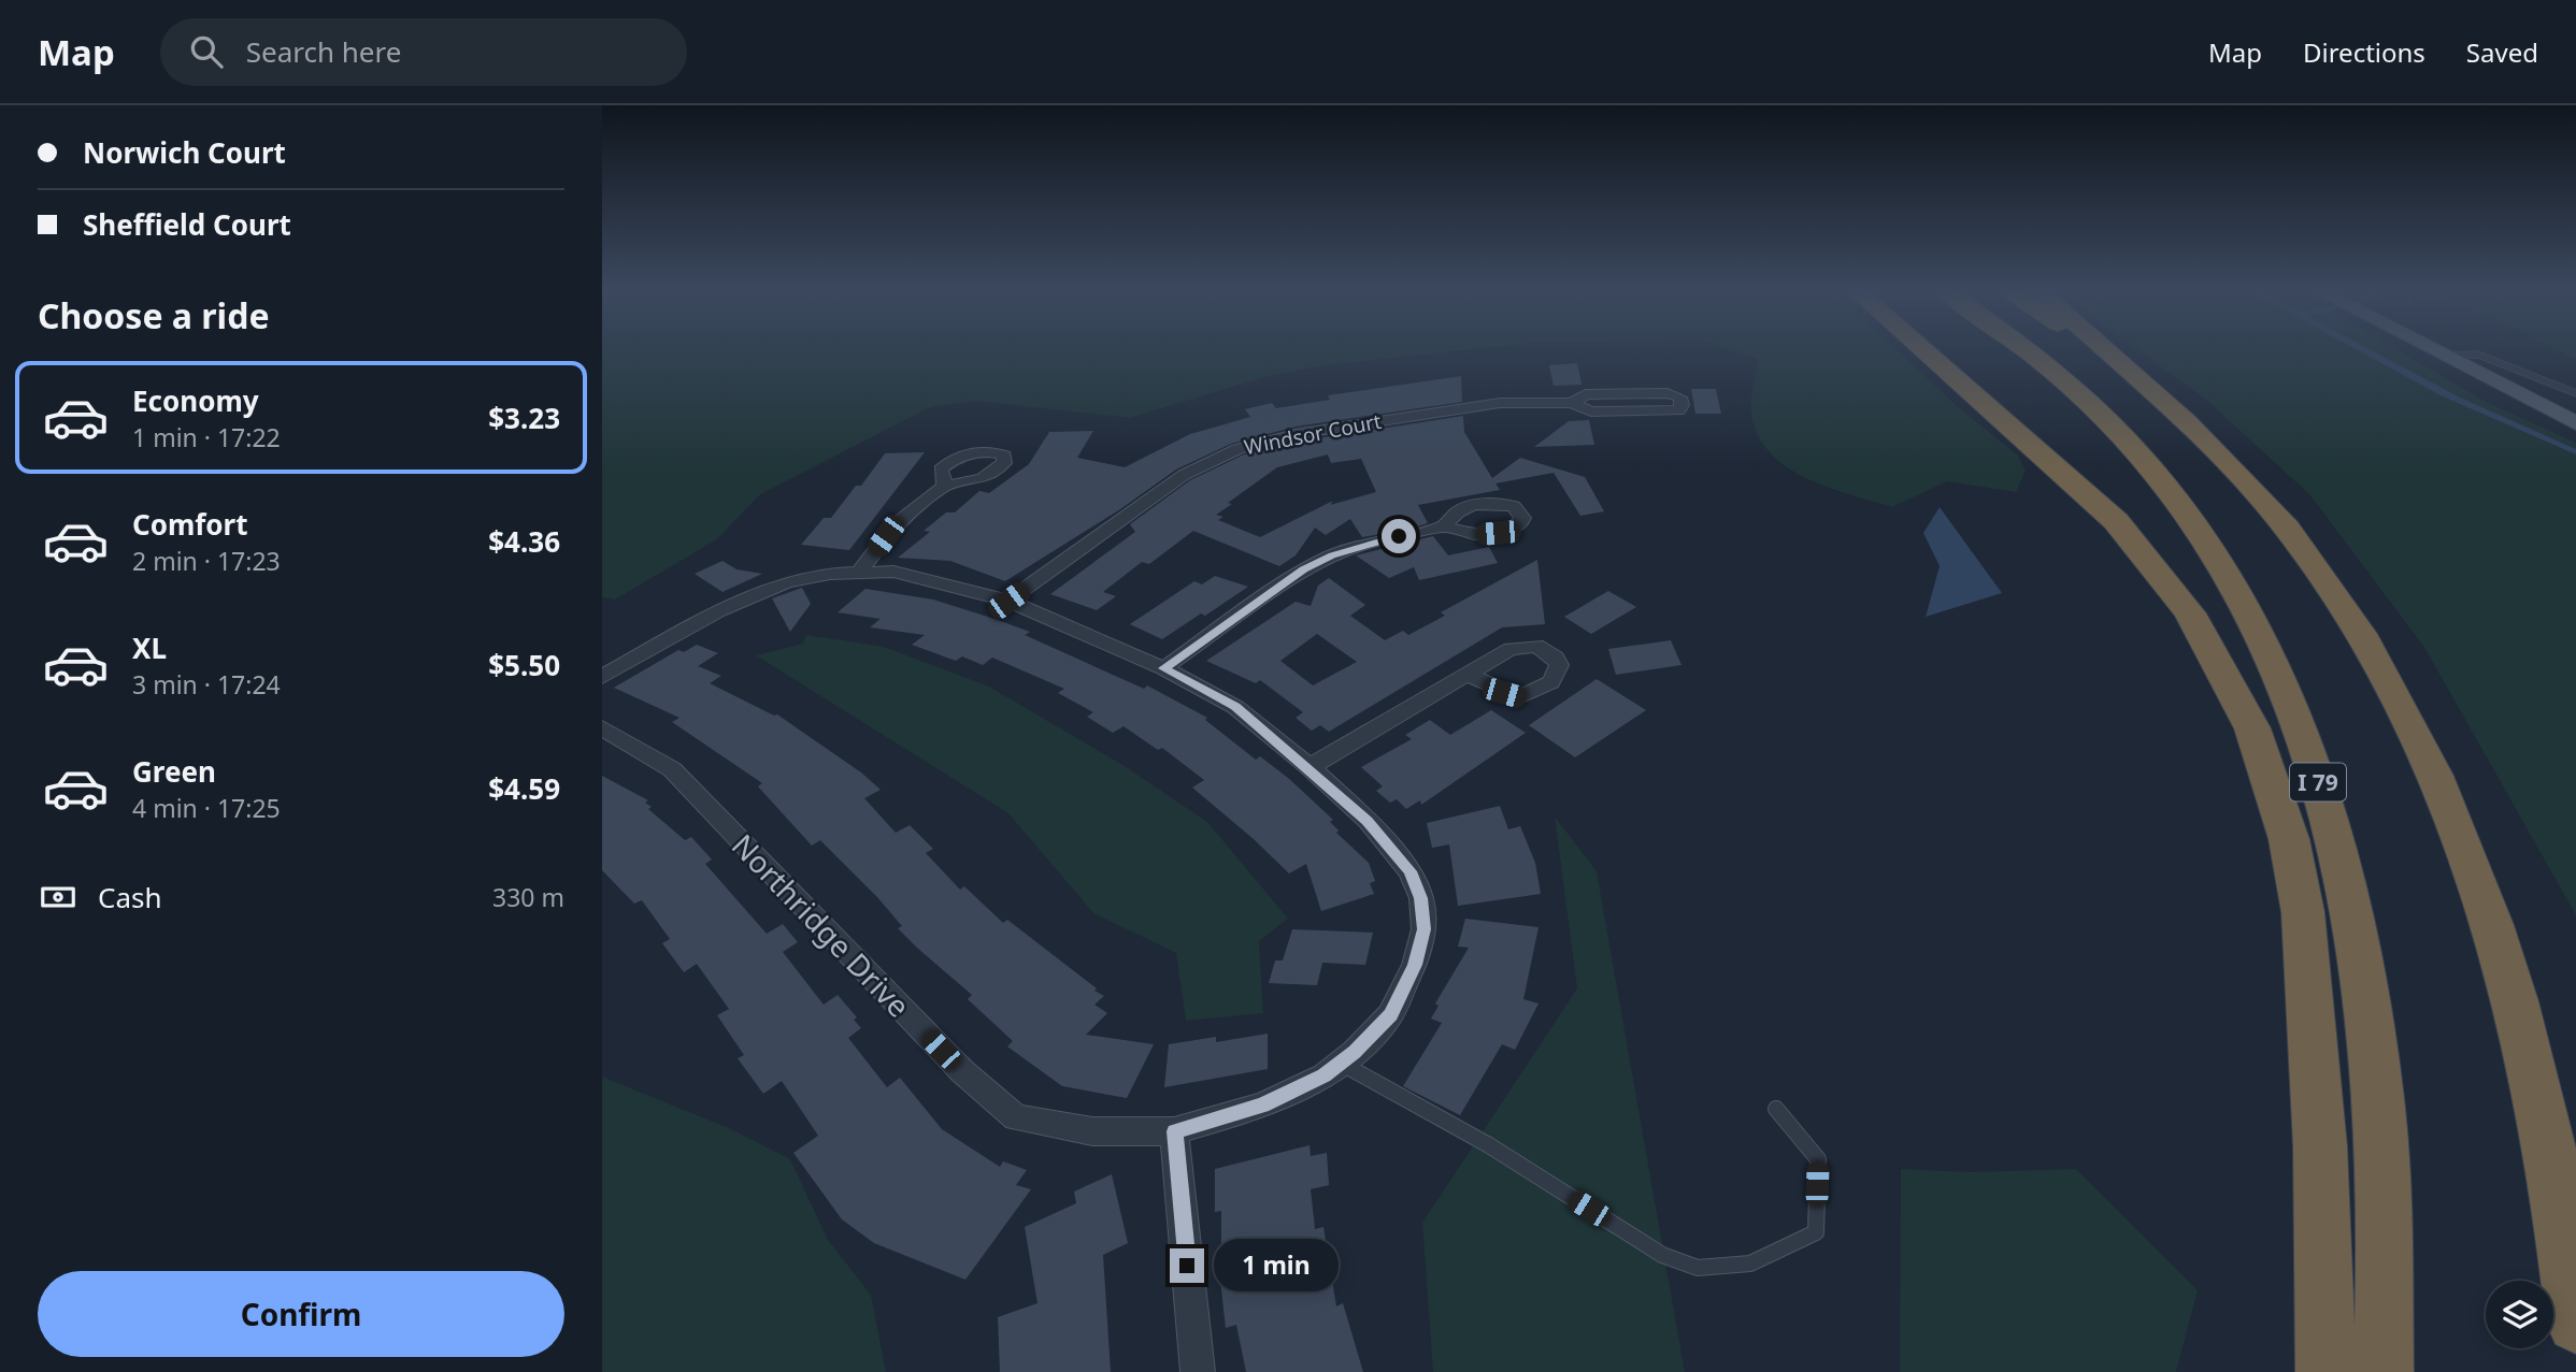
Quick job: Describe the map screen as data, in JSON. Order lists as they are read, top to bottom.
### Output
{
  "streets": {
    "highway": ["I 79"],
    "street": ["Windsor Court", "Northridge Drive"]
  },
  "crossings": [
    ["Windsor Court", "Northridge Drive"]
  ],
  "page": {
    "header": "Map",
    "search": "Search here",
    "nav": ["Map", "Directions", "Saved"],
    "banner": ["Norwich Court", "Sheffield Court"],
    "heading": "Choose a ride",
    "list": [
      {
        "name": "Economy",
        "note": "1 min · 17:22",
        "value": "$3.23"
      },
      {
        "name": "Comfort",
        "note": "2 min · 17:23",
        "value": "$4.36"
      },
      {
        "name": "XL",
        "note": "3 min · 17:24",
        "value": "$5.50"
      },
      {
        "name": "Green",
        "note": "4 min · 17:25",
        "value": "$4.59"
      }
    ],
    "pay": ["Cash", "330 m"],
    "bubble": "1 min",
    "buttons": "Confirm"
  }
}
